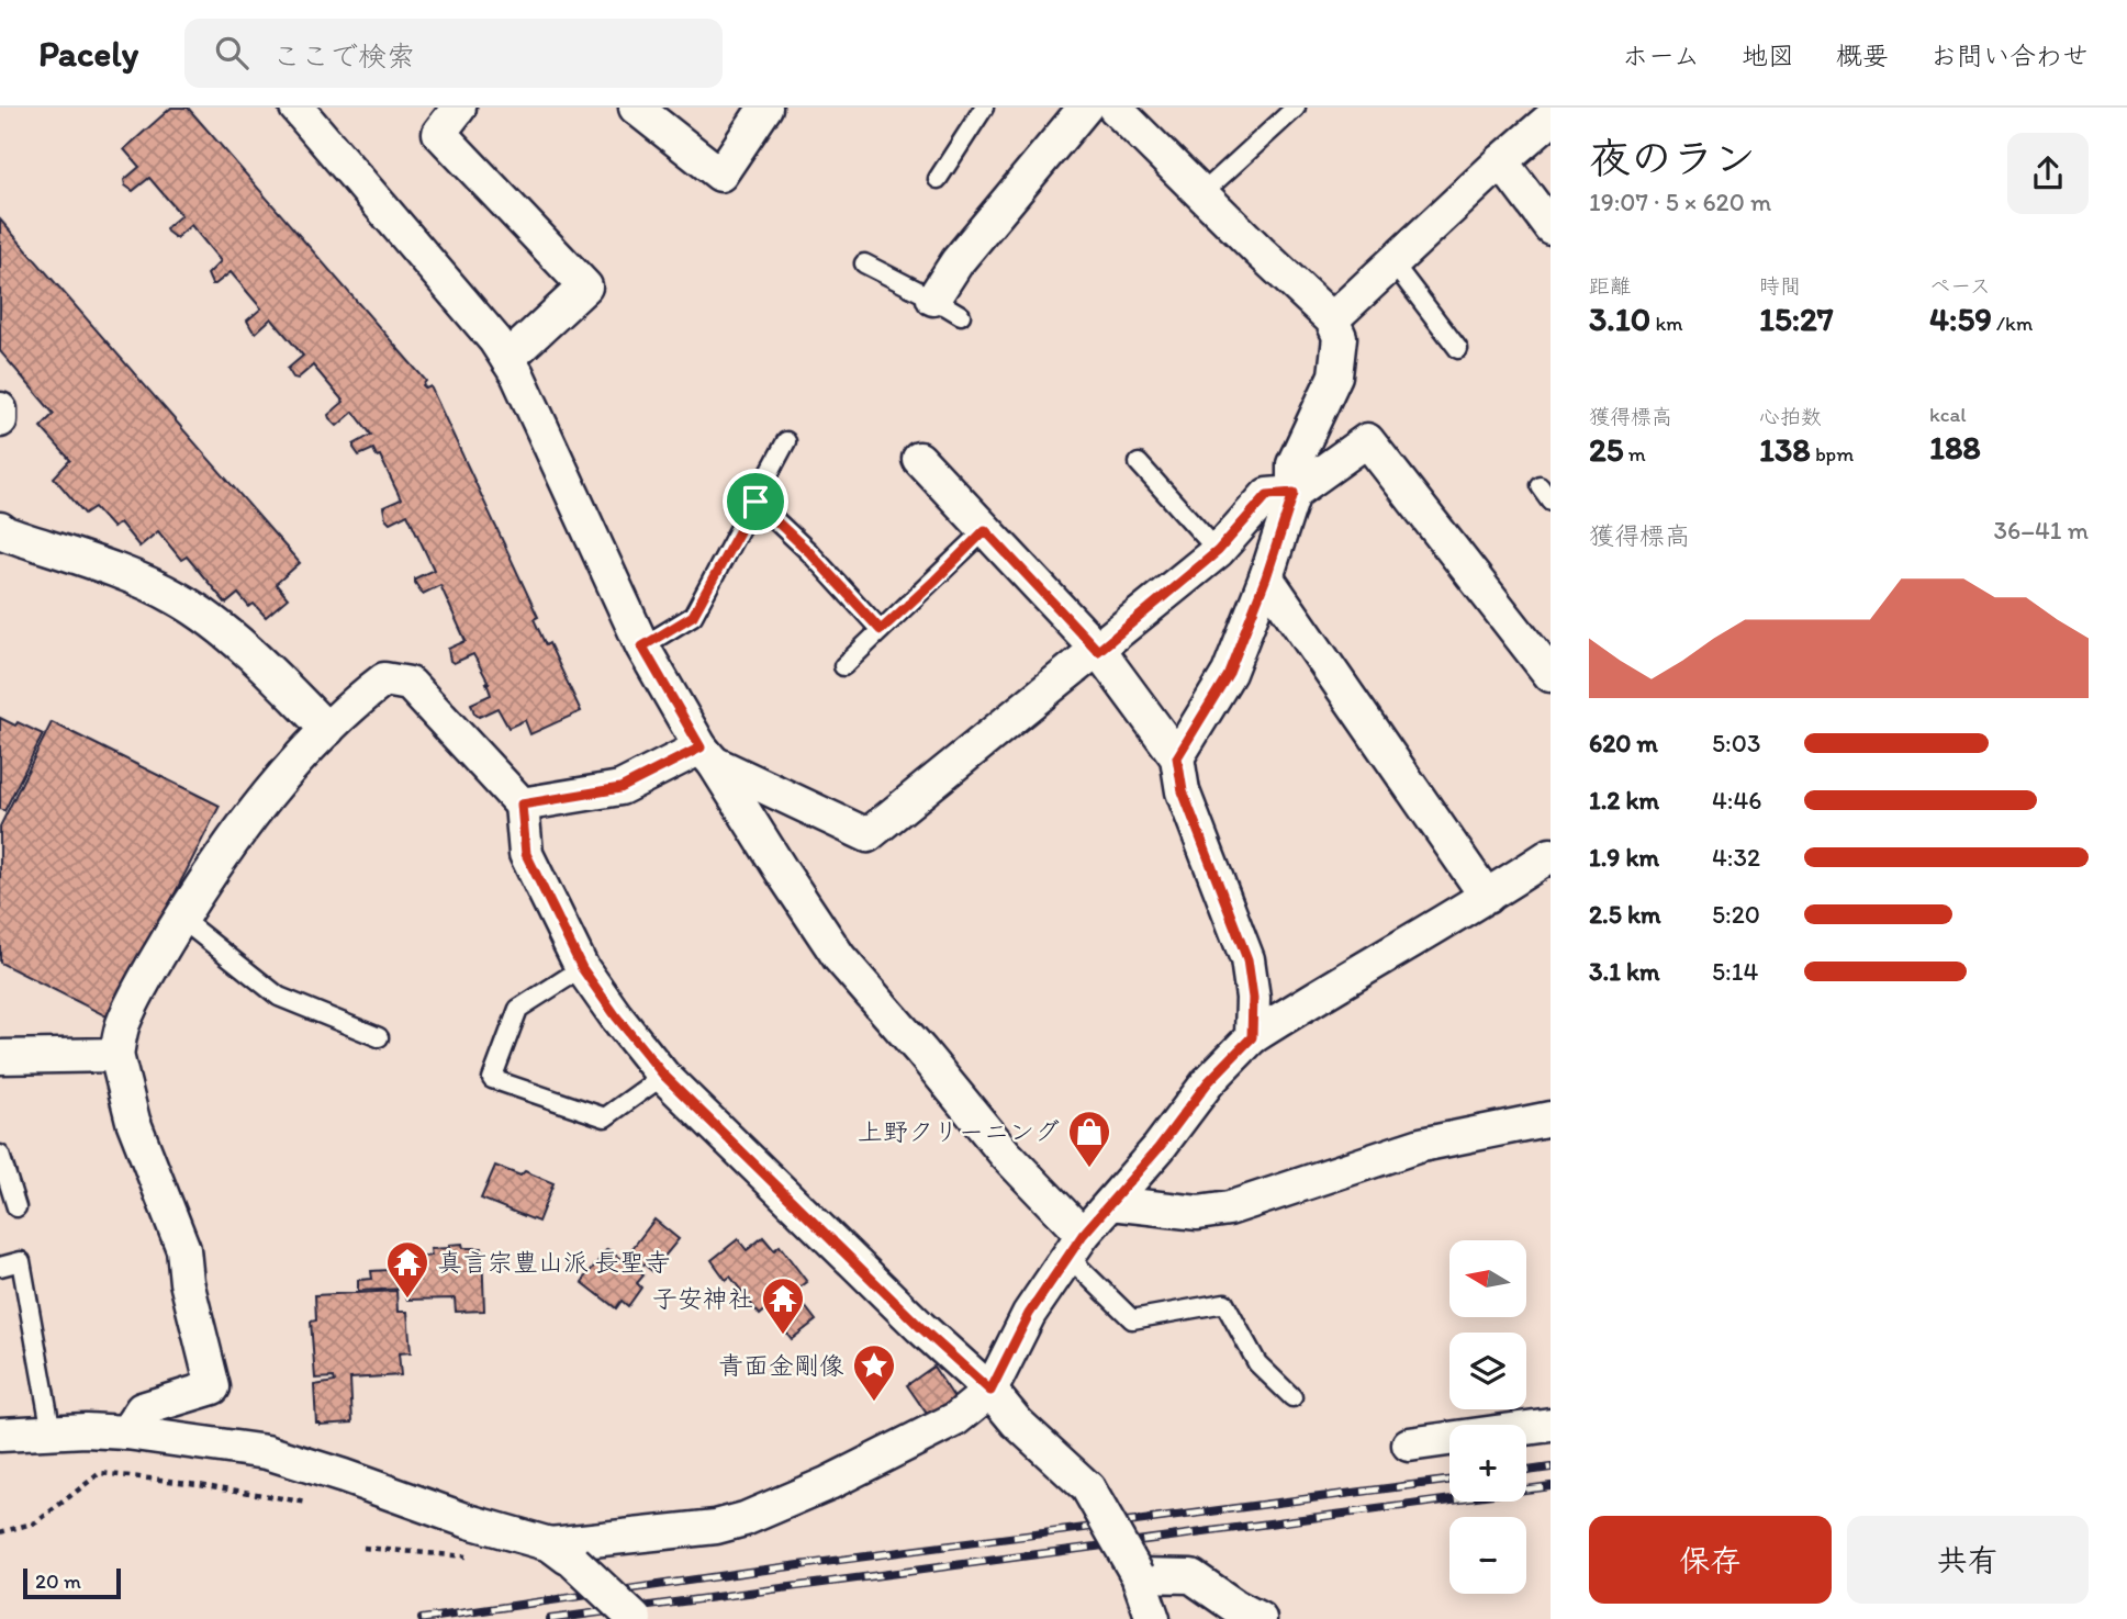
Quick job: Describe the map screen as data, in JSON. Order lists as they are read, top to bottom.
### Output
{
  "places": {
    "shop": ["上野クリーニング"],
    "temple": ["真言宗豊山派 長聖寺", "子安神社"],
    "place": ["青面金剛像"]
  },
  "scale_bar": "20 m",
  "north": "left",
  "page": {
    "header": "Pacely",
    "search": "ここで検索",
    "nav": [
      "ホーム",
      "地図",
      "概要",
      "お問い合わせ"
    ],
    "heading": ["夜のラン", "19:07 · 5 × 620 m"],
    "stats": [
      ["距離", "3.10 km"],
      ["時間", "15:27"],
      ["ペース", "4:59 /km"],
      ["獲得標高", "25 m"],
      ["心拍数", "138 bpm"],
      ["kcal", "188"]
    ],
    "chart": ["獲得標高", "36–41 m"],
    "list": [
      {
        "name": "620 m",
        "note": "5:03"
      },
      {
        "name": "1.2 km",
        "note": "4:46"
      },
      {
        "name": "1.9 km",
        "note": "4:32"
      },
      {
        "name": "2.5 km",
        "note": "5:20"
      },
      {
        "name": "3.1 km",
        "note": "5:14"
      }
    ],
    "map_buttons": ["+", "−"],
    "buttons": ["保存", "共有"],
    "scale": "20 m"
  }
}
